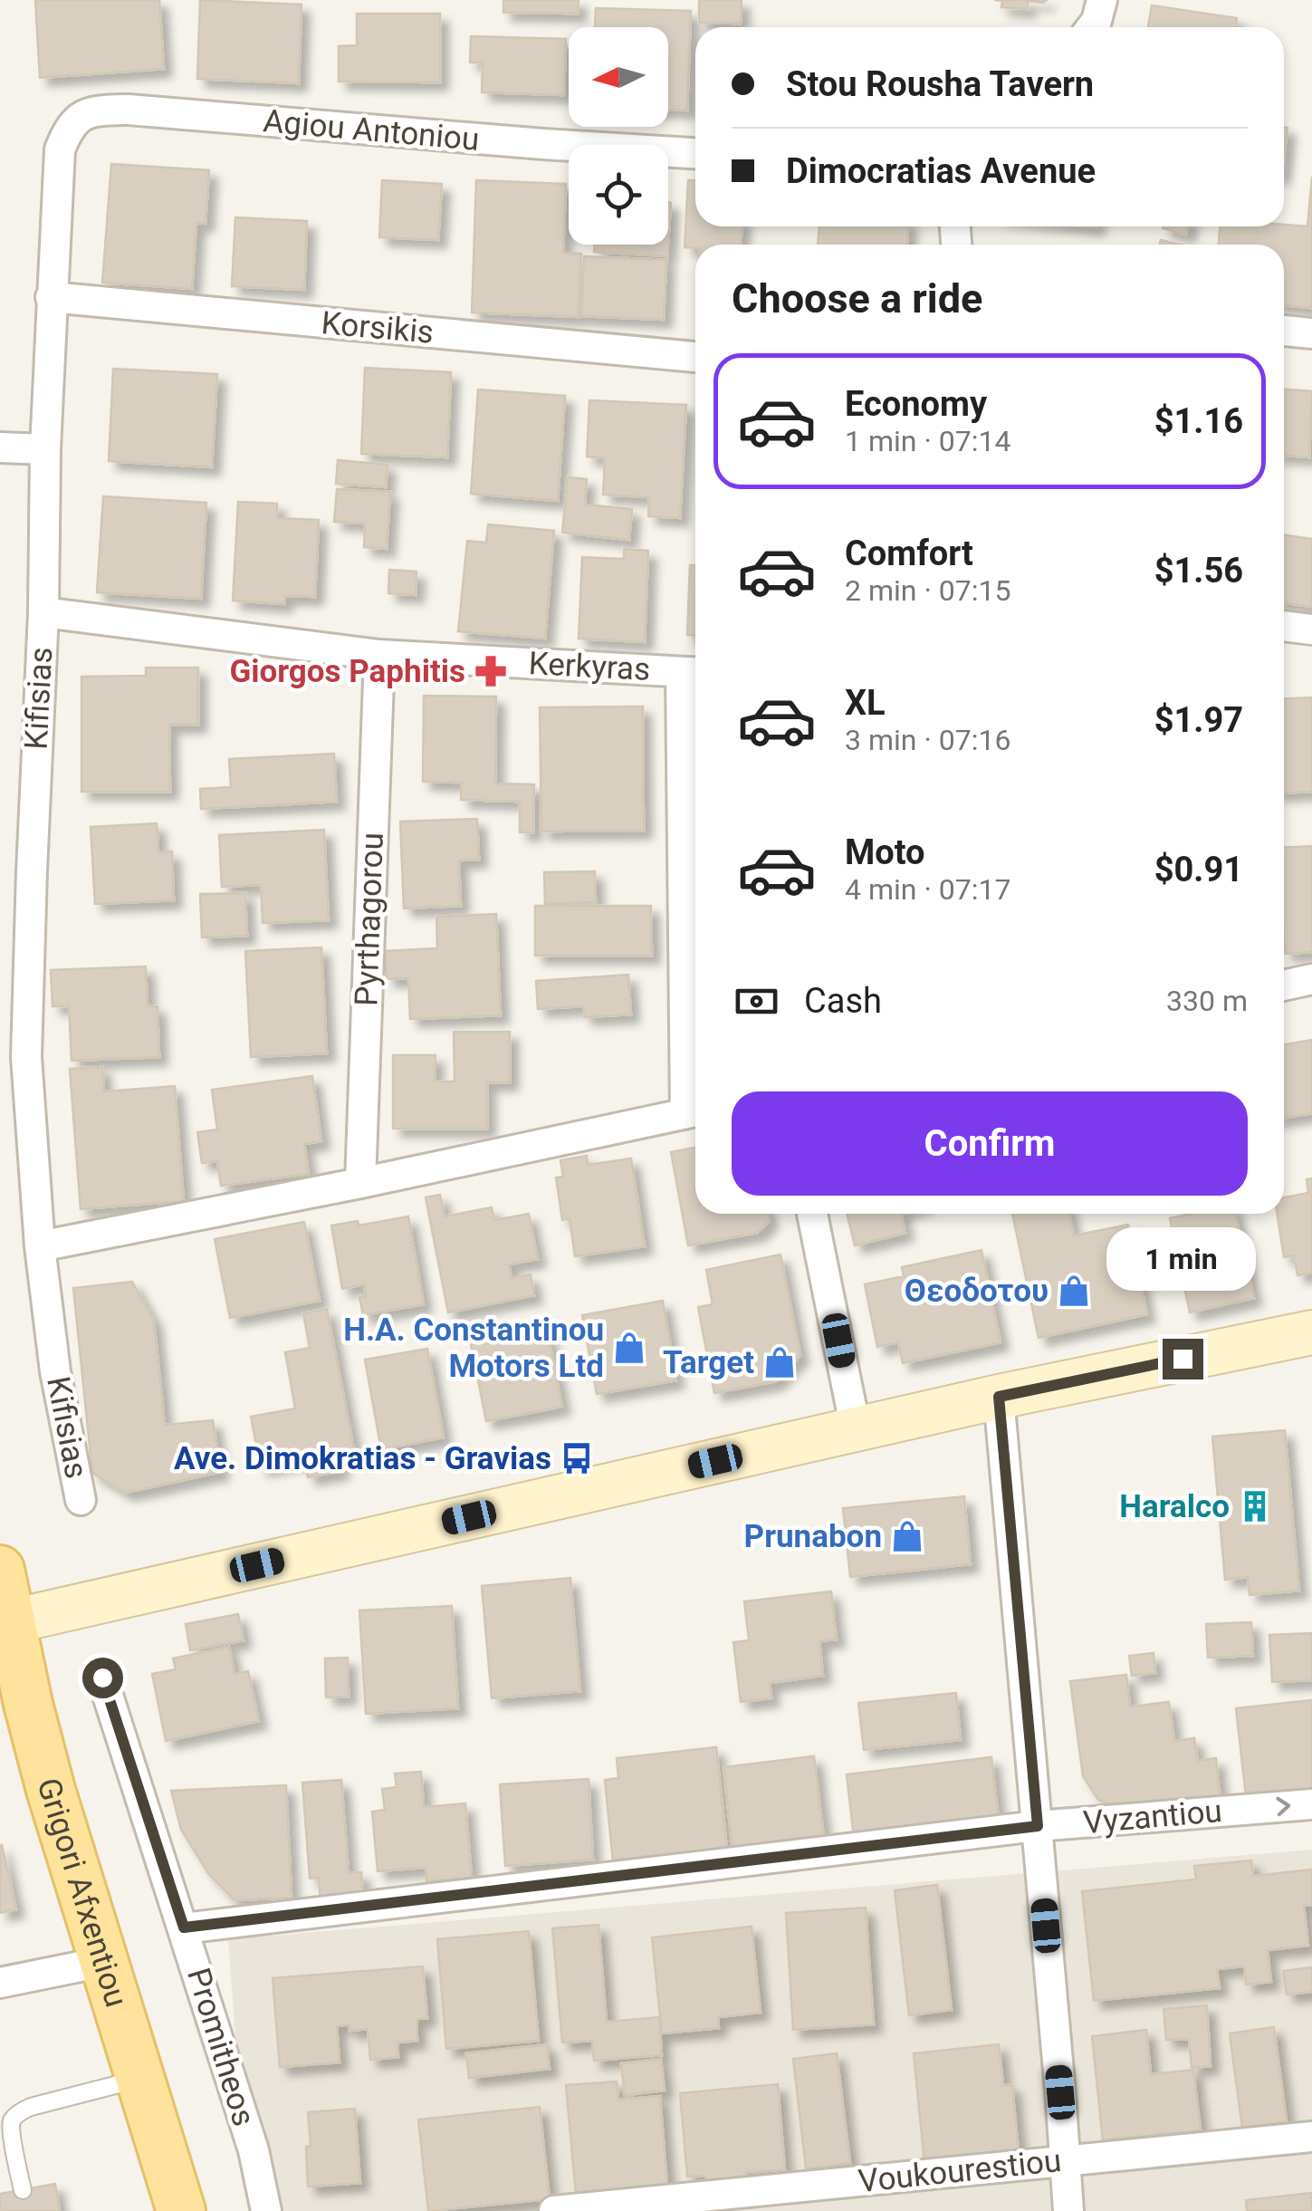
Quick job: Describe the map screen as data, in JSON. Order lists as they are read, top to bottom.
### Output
{
  "streets": {
    "main road": ["Grigori Afxentiou"],
    "street": [
      "Agiou Antoniou",
      "Korsikis",
      "Kerkyras",
      "Kifisias",
      "Pyrthagorou",
      "Vyzantiou",
      "Promitheos",
      "Voukourestiou"
    ]
  },
  "crossings": [
    ["Agiou Antoniou", "Kifisias"],
    ["Korsikis", "Kifisias"],
    ["Kerkyras", "Kifisias"],
    ["Kerkyras", "Pyrthagorou"],
    ["Vyzantiou", "Promitheos"]
  ],
  "places": {
    "pharmacy": ["Giorgos Paphitis"],
    "shop": [
      "Θεοδοτου",
      "H.A. Constantinou Motors Ltd",
      "Target",
      "Prunabon"
    ],
    "bus stop": ["Ave. Dimokratias - Gravias"],
    "building": ["Haralco"]
  },
  "north": "left",
  "page": {
    "banner": ["Stou Rousha Tavern", "Dimocratias Avenue"],
    "heading": "Choose a ride",
    "list": [
      {
        "name": "Economy",
        "note": "1 min · 07:14",
        "value": "$1.16"
      },
      {
        "name": "Comfort",
        "note": "2 min · 07:15",
        "value": "$1.56"
      },
      {
        "name": "XL",
        "note": "3 min · 07:16",
        "value": "$1.97"
      },
      {
        "name": "Moto",
        "note": "4 min · 07:17",
        "value": "$0.91"
      }
    ],
    "pay": ["Cash", "330 m"],
    "buttons": "Confirm",
    "bubble": "1 min"
  }
}
